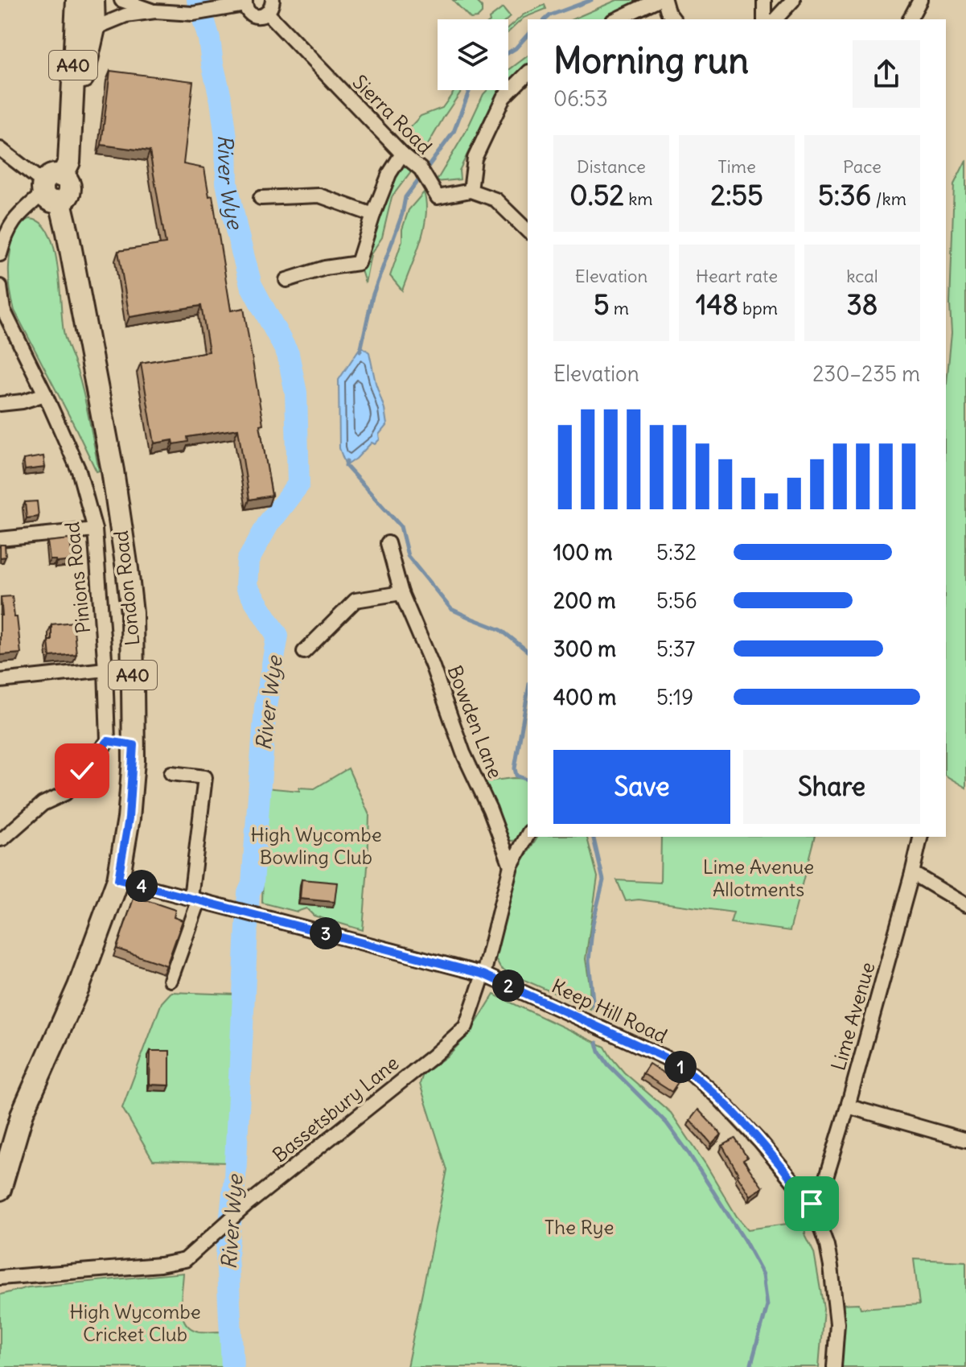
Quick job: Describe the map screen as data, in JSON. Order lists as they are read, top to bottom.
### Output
{
  "streets": {
    "main road": ["A40", "London Road"],
    "street": [
      "Sierra Road",
      "Pinions Road",
      "Bowden Lane",
      "Keep Hill Road",
      "Lime Avenue",
      "Bassetsbury Lane"
    ]
  },
  "crossings": [
    ["London Road", "Keep Hill Road"],
    ["Bowden Lane", "Bassetsbury Lane"],
    ["Keep Hill Road", "Lime Avenue"],
    ["Keep Hill Road", "Bassetsbury Lane"]
  ],
  "water": ["River Wye"],
  "parks": [
    "High Wycombe Bowling Club",
    "Lime Avenue Allotments",
    "The Rye",
    "High Wycombe Cricket Club"
  ],
  "page": {
    "heading": ["Morning run", "06:53"],
    "stats": [
      ["Distance", "0.52 km"],
      ["Time", "2:55"],
      ["Pace", "5:36 /km"],
      ["Elevation", "5 m"],
      ["Heart rate", "148 bpm"],
      ["kcal", "38"]
    ],
    "chart": ["Elevation", "230–235 m"],
    "list": [
      {
        "name": "100 m",
        "note": "5:32"
      },
      {
        "name": "200 m",
        "note": "5:56"
      },
      {
        "name": "300 m",
        "note": "5:37"
      },
      {
        "name": "400 m",
        "note": "5:19"
      }
    ],
    "buttons": ["Save", "Share"],
    "pins": [
      "4",
      "3",
      "2",
      "1"
    ]
  }
}
